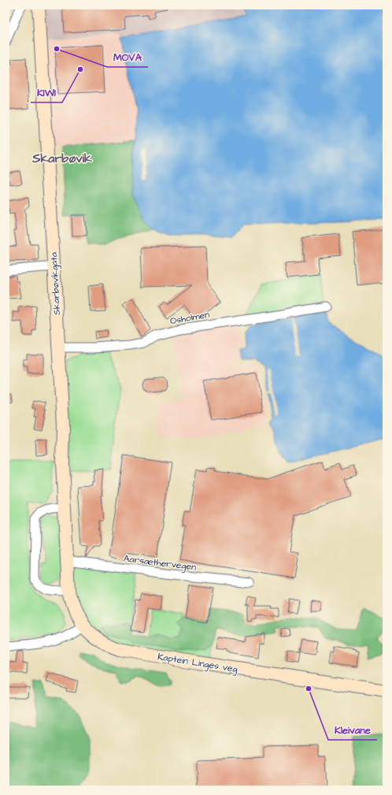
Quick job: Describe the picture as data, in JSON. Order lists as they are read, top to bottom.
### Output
{
  "streets": {
    "main road": ["Skarbøvikgata", "Kaptein Linges veg"],
    "street": ["Osholmen", "Aarsæthervegen"]
  },
  "crossings": [
    ["Skarbøvikgata", "Osholmen"],
    ["Skarbøvikgata", "Aarsæthervegen"],
    ["Skarbøvikgata", "Kaptein Linges veg"],
    ["Aarsæthervegen", "Kaptein Linges veg"]
  ],
  "districts": ["Skarbøvik"],
  "places": ["MOVA", "KIWI", "Kleivane"]
}
